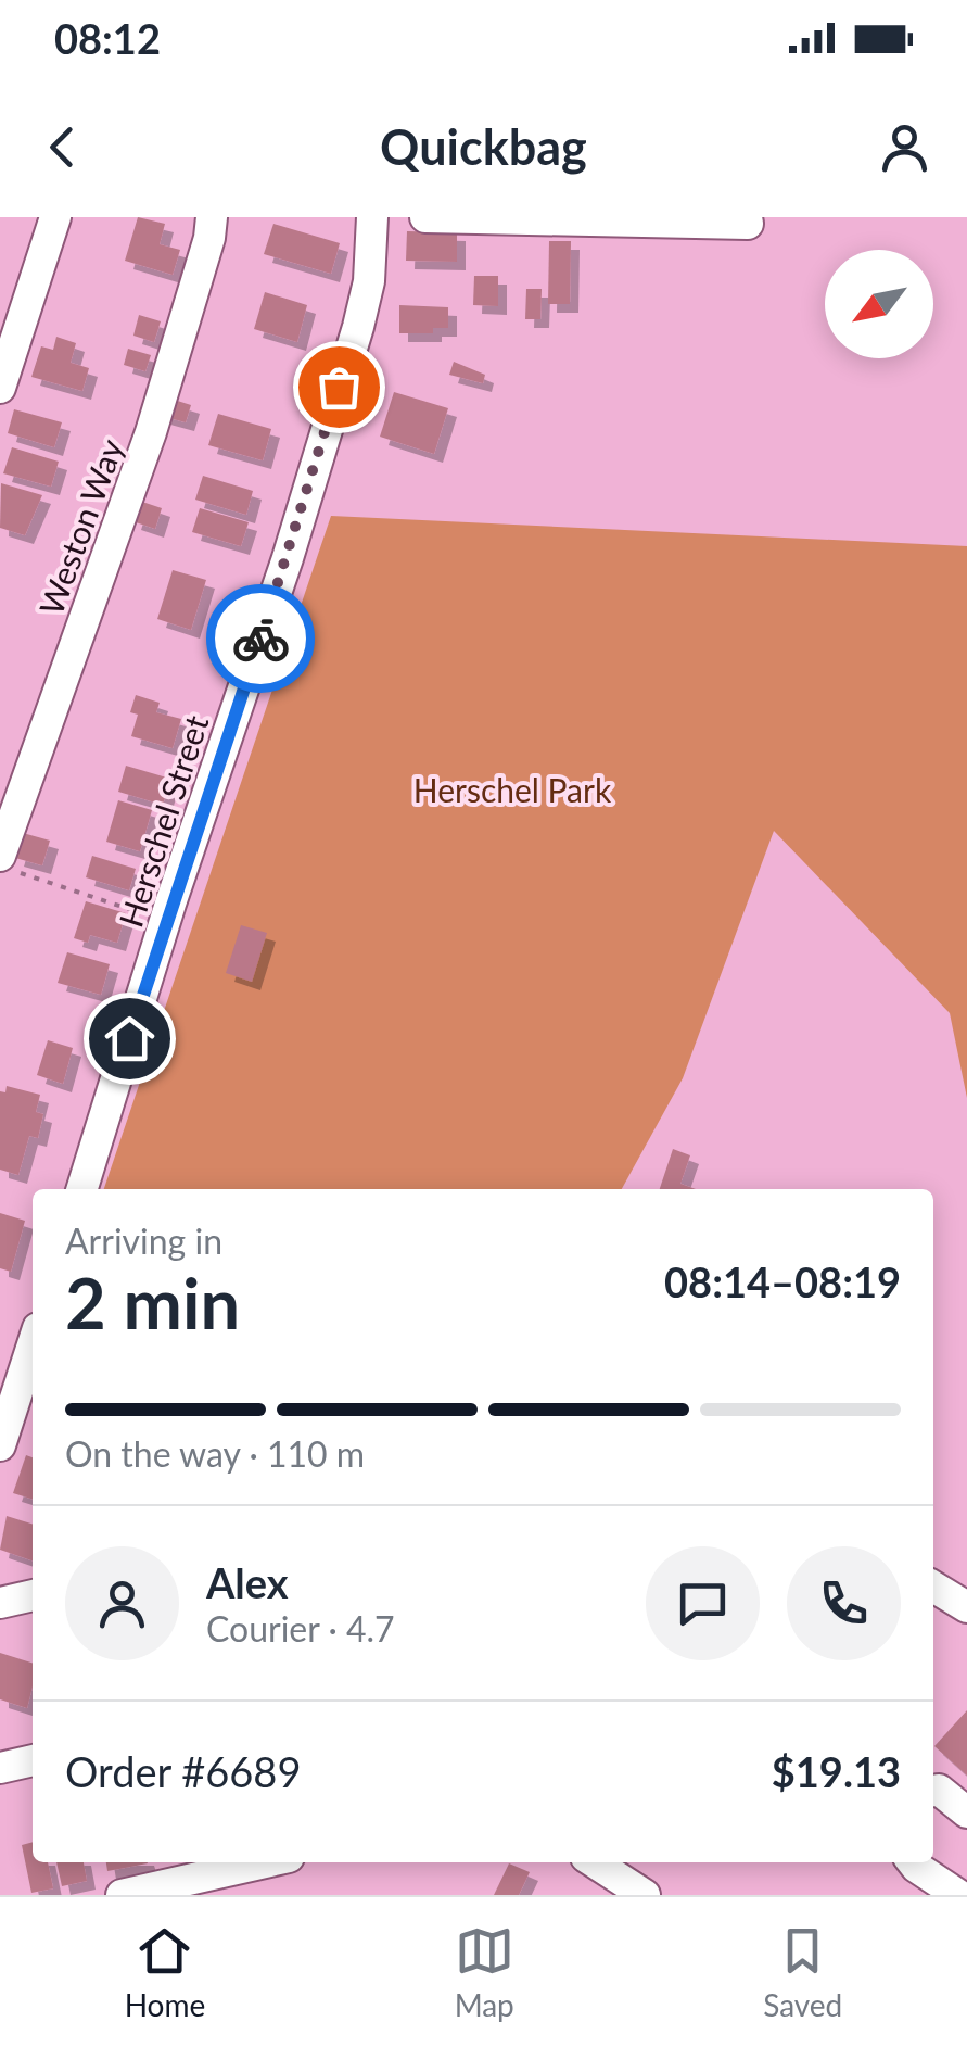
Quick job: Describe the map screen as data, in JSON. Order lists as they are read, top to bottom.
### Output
{
  "streets": {
    "street": ["Weston Way", "Herschel Street"]
  },
  "parks": ["Herschel Park"],
  "north": "bottom left",
  "page": {
    "status": "08:12",
    "header": "Quickbag",
    "heading": ["2 min", "Arriving in", "08:14–08:19"],
    "panel": [
      "Alex",
      "Courier · 4.7",
      "Order #6689",
      "$19.13"
    ],
    "bar": "On the way · 110 m",
    "tabs": ["Home", "Map", "Saved"]
  }
}
